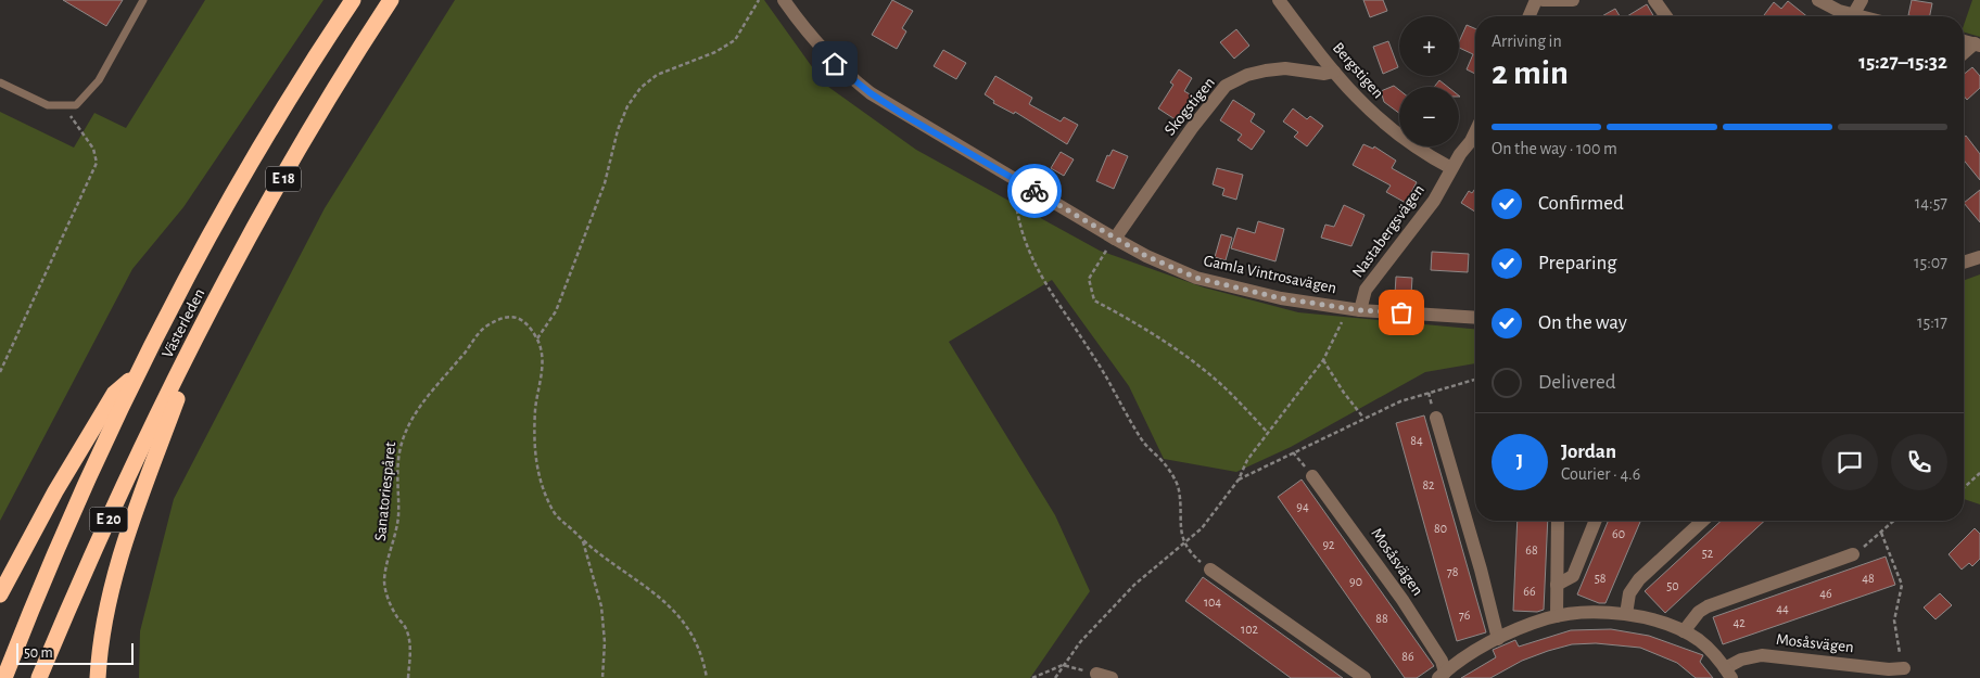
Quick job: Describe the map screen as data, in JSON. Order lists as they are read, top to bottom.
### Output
{
  "streets": {
    "highway": ["E 18", "Västerleden", "E 20"],
    "street": [
      "Bergstigen",
      "Skogstigen",
      "Nastabergsvägen",
      "Gamla Vintrosavägen",
      "Mosåsvägen"
    ],
    "path": ["Sanatoriespåret"]
  },
  "crossings": [
    ["Bergstigen", "Skogstigen"],
    ["Bergstigen", "Nastabergsvägen"],
    ["Skogstigen", "Gamla Vintrosavägen"],
    ["E 18", "Västerleden"],
    ["Nastabergsvägen", "Gamla Vintrosavägen"]
  ],
  "house_numbers": [
    "84",
    "82",
    "94",
    "80",
    "60",
    "92",
    "68",
    "52",
    "78",
    "58",
    "48",
    "90",
    "50",
    "66",
    "46",
    "104",
    "44",
    "76",
    "88",
    "42",
    "102",
    "86"
  ],
  "scale_bar": "50 m",
  "page": {
    "map_buttons": ["+", "−"],
    "heading": ["2 min", "Arriving in", "15:27–15:32"],
    "panel": ["Jordan", "Courier · 4.6"],
    "bar": "On the way · 100 m",
    "list": [
      ["Confirmed", "14:57"],
      ["Preparing", "15:07"],
      ["On the way", "15:17"],
      "Delivered"
    ],
    "round": "J",
    "scale": "50 m"
  }
}
